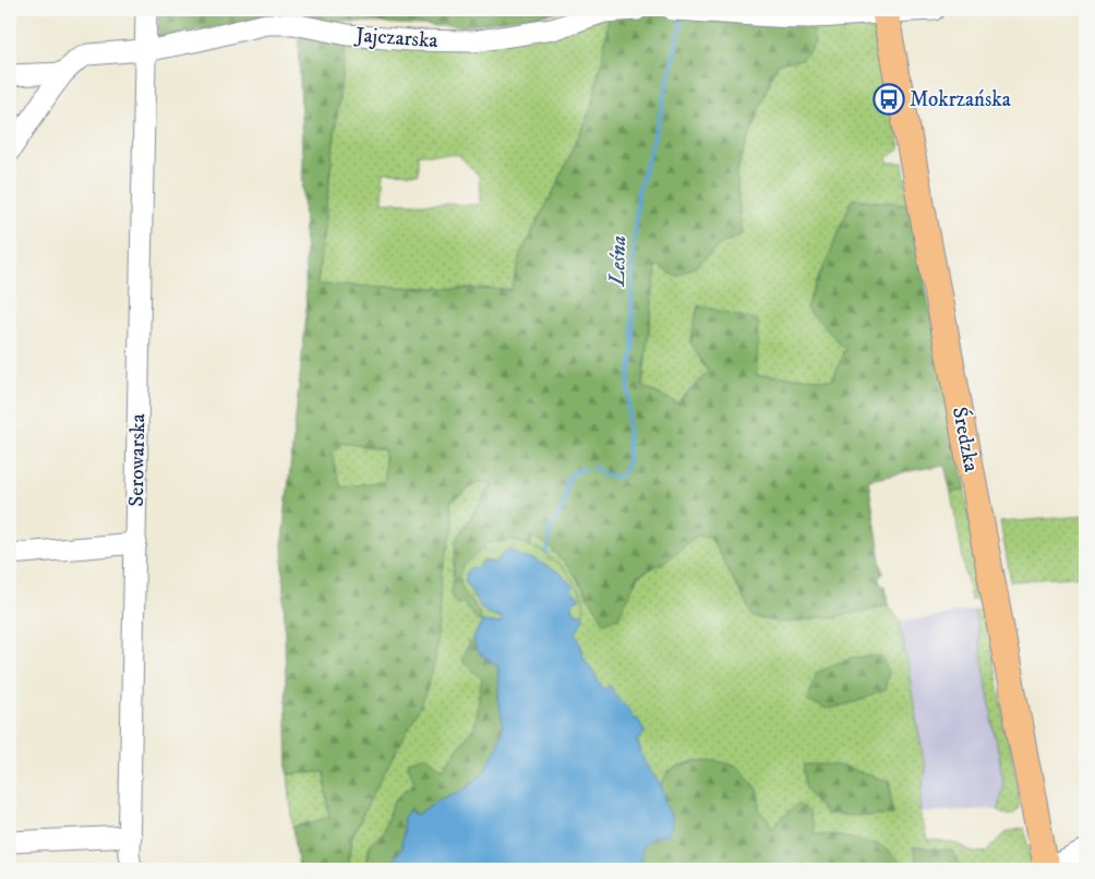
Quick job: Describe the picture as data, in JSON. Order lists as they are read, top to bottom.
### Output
{
  "streets": {
    "main road": ["Średzka"],
    "street": ["Jajczarska", "Serowarska"]
  },
  "crossings": [
    ["Jajczarska", "Serowarska"]
  ],
  "water": ["Leśna"],
  "places": {
    "bus stop": ["Mokrzańska"]
  }
}
